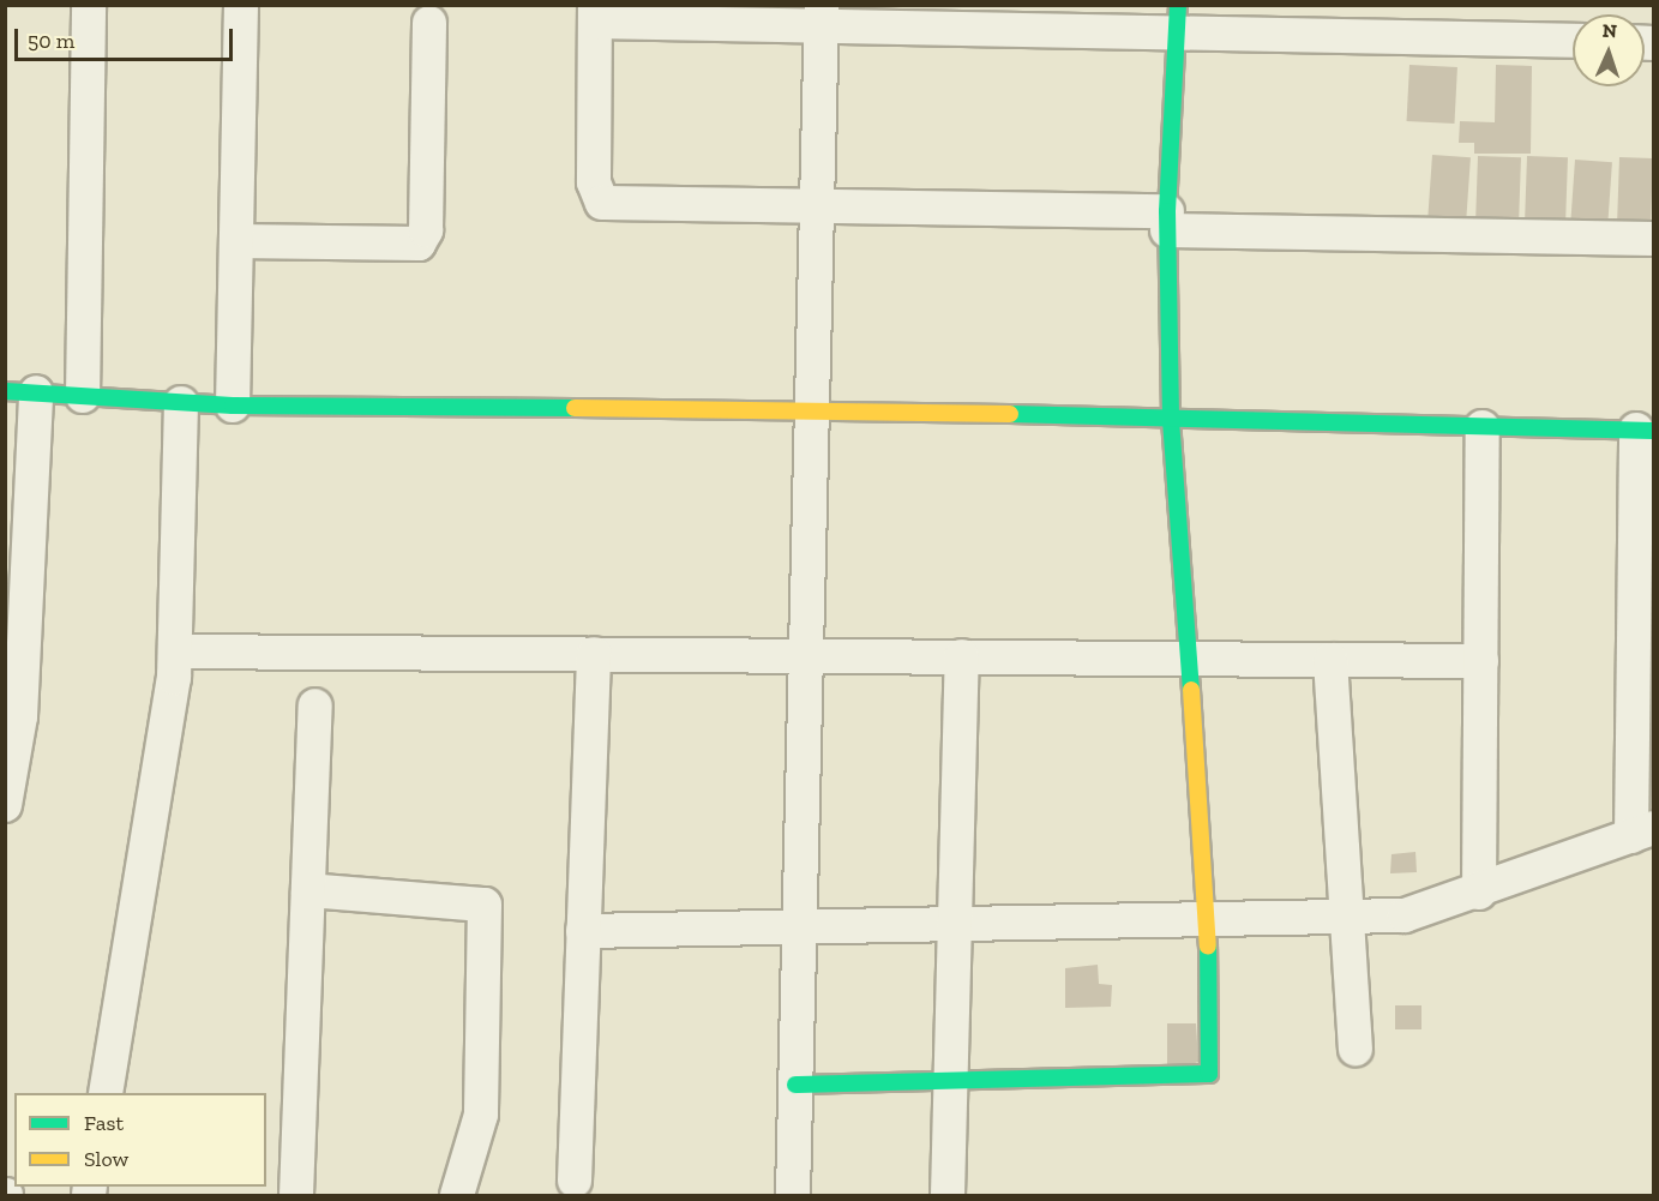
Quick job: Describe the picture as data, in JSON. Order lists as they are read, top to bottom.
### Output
{
  "legend": ["Fast", "Slow"],
  "scale_bar": "50 m",
  "north": "top"
}
